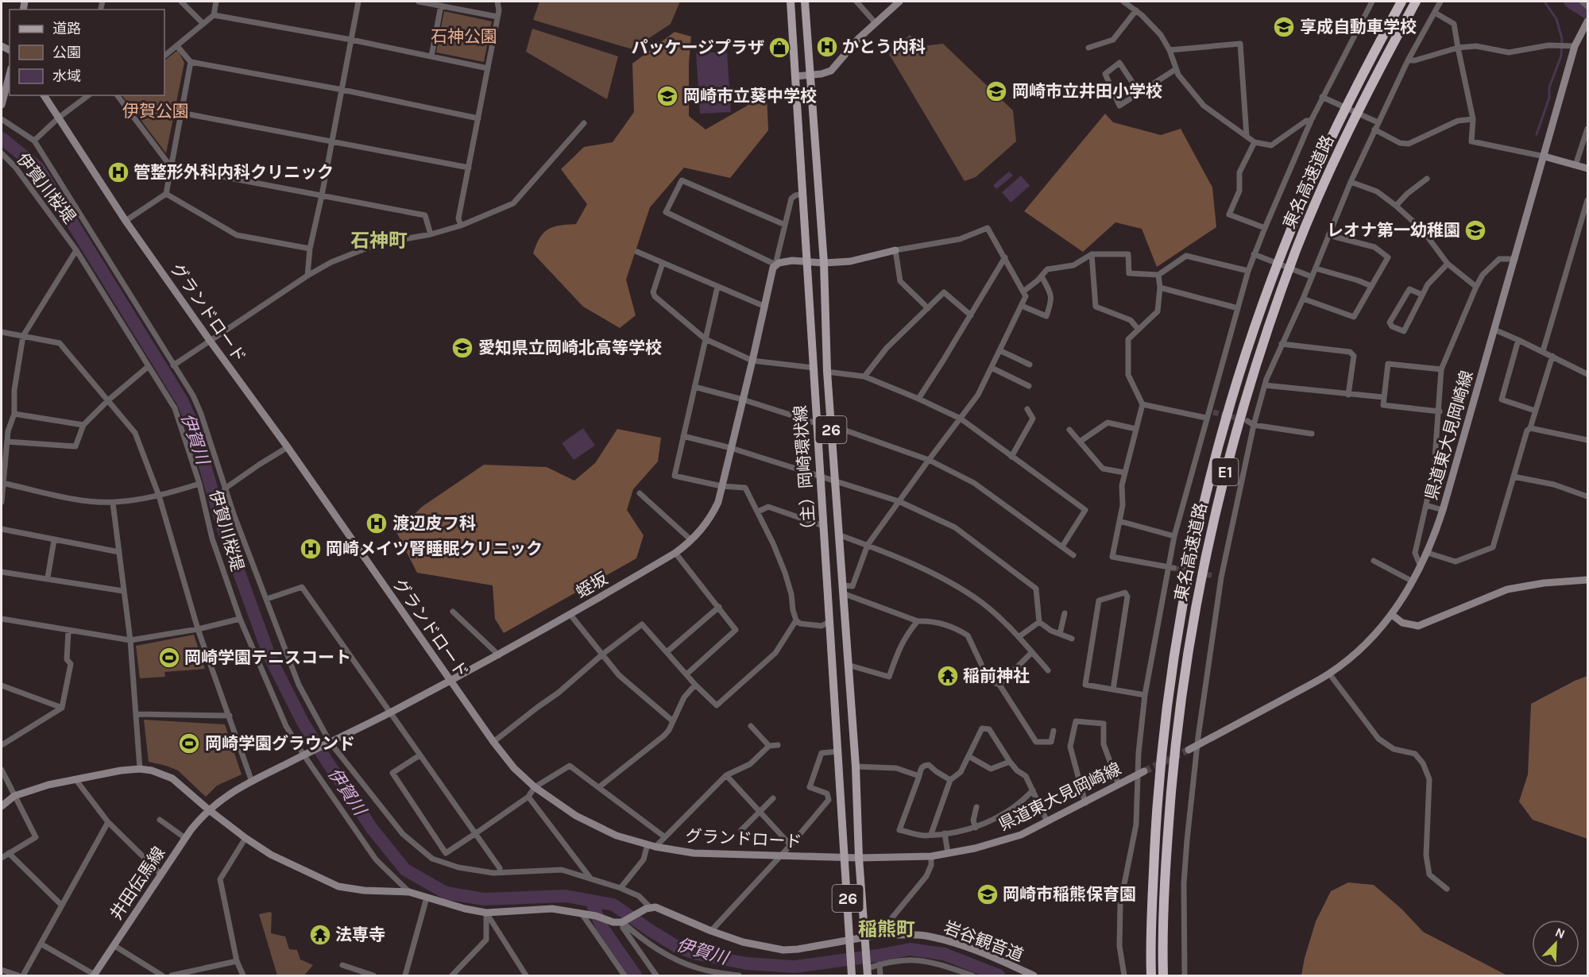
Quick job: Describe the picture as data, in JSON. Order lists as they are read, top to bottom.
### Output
{
  "streets": {
    "highway": ["東名高速道路", "E1"],
    "main road": ["26", "（主）岡崎環状線"],
    "street": [
      "伊賀川桜堤",
      "グランドロード",
      "県道東大見岡崎線",
      "蛭坂",
      "井田伝馬線",
      "岩谷観音道"
    ]
  },
  "crossings": [
    ["伊賀川桜堤", "蛭坂"],
    ["伊賀川桜堤", "井田伝馬線"],
    ["グランドロード", "県道東大見岡崎線"],
    ["グランドロード", "（主）岡崎環状線"],
    ["グランドロード", "蛭坂"],
    ["26", "（主）岡崎環状線"],
    ["26", "岩谷観音道"],
    ["県道東大見岡崎線", "（主）岡崎環状線"],
    ["（主）岡崎環状線", "岩谷観音道"],
    ["蛭坂", "井田伝馬線"]
  ],
  "districts": ["石神町", "稲熊町"],
  "water": ["伊賀川"],
  "parks": ["石神公園", "伊賀公園"],
  "places": {
    "school or university": [
      "享成自動車学校",
      "岡崎市立井田小学校",
      "岡崎市立葵中学校",
      "レオナ第一幼稚園",
      "愛知県立岡崎北高等学校",
      "岡崎市稲熊保育園"
    ],
    "hospital": [
      "かとう内科",
      "管整形外科内科クリニック",
      "渡辺皮フ科",
      "岡崎メイツ腎睡眠クリニック"
    ],
    "shop": ["パッケージプラザ"],
    "sports": ["岡崎学園テニスコート", "岡崎学園グラウンド"],
    "temple": ["稲前神社", "法専寺"]
  },
  "legend": ["道路", "公園", "水域"],
  "north": "top right"
}
